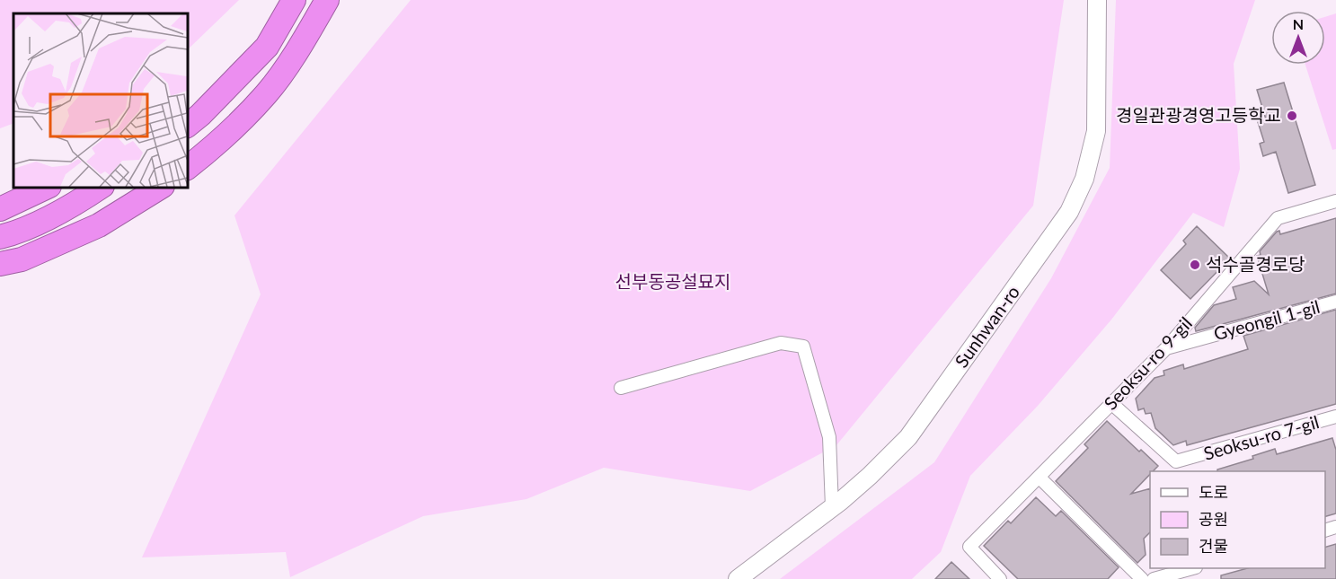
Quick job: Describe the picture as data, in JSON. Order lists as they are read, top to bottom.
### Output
{
  "streets": {
    "main road": ["Sunhwan-ro"],
    "street": ["Gyeongil 1-gil", "Seoksu-ro 9-gil", "Seoksu-ro 7-gil"]
  },
  "crossings": [
    ["Gyeongil 1-gil", "Seoksu-ro 9-gil"],
    ["Seoksu-ro 9-gil", "Seoksu-ro 7-gil"]
  ],
  "parks": ["선부동공설묘지"],
  "places": ["경일관광경영고등학교", "석수골경로당"],
  "legend": ["도로", "공원", "건물"],
  "north": "top"
}
